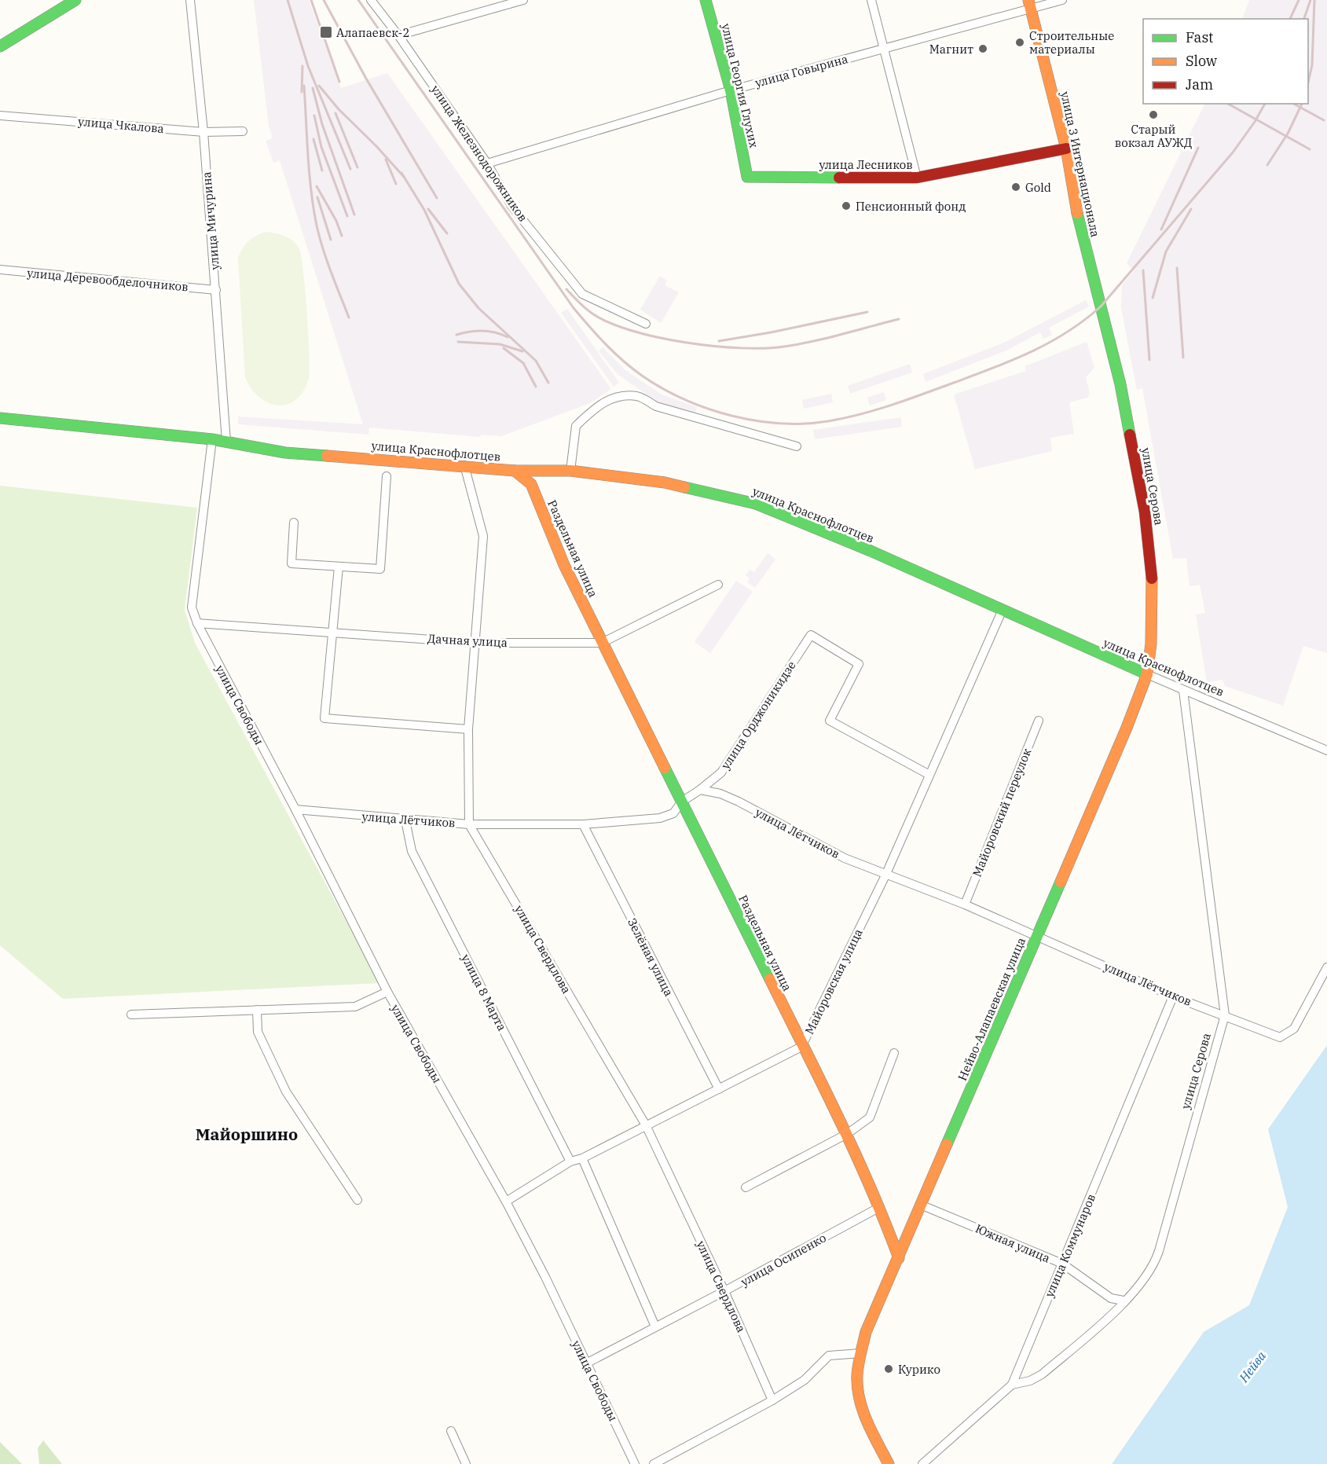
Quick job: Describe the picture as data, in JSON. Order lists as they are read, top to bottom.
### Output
{
  "streets": {
    "street": [
      "улица Говырина",
      "улица Георгия Глухих",
      "улица Чкалова",
      "улица Железнодорожников",
      "улица Лесников",
      "улица 3 Интернационала",
      "улица Мичурина",
      "улица Деревообделочников",
      "улица Краснофлотцев",
      "улица Серова",
      "Раздельная улица",
      "Дачная улица",
      "улица Свободы",
      "улица Орджоникидзе",
      "Майоровский переулок",
      "улица Лётчиков",
      "улица Свердлова",
      "Зелёная улица",
      "Майоровская улица",
      "улица 8 Марта",
      "Нейво-Алапаевская улица",
      "Южная улица",
      "улица Коммунаров",
      "улица Осипенко"
    ]
  },
  "crossings": [
    ["улица Говырина", "улица Георгия Глухих"],
    ["улица Говырина", "улица Железнодорожников"],
    ["улица Говырина", "улица 3 Интернационала"],
    ["улица Георгия Глухих", "улица Лесников"],
    ["улица Чкалова", "улица Мичурина"],
    ["улица Лесников", "улица 3 Интернационала"],
    ["улица 3 Интернационала", "улица Серова"],
    ["улица Мичурина", "улица Деревообделочников"],
    ["улица Мичурина", "улица Краснофлотцев"],
    ["улица Краснофлотцев", "улица Серова"],
    ["улица Краснофлотцев", "Раздельная улица"],
    ["улица Краснофлотцев", "улица Свердлова"],
    ["улица Краснофлотцев", "Майоровская улица"],
    ["улица Краснофлотцев", "Нейво-Алапаевская улица"],
    ["улица Серова", "улица Лётчиков"],
    ["улица Серова", "Нейво-Алапаевская улица"],
    ["улица Серова", "Южная улица"],
    ["улица Серова", "улица Коммунаров"],
    ["Раздельная улица", "Дачная улица"],
    ["Раздельная улица", "улица Лётчиков"],
    ["Раздельная улица", "Майоровская улица"],
    ["Раздельная улица", "Нейво-Алапаевская улица"],
    ["Раздельная улица", "улица Осипенко"],
    ["Дачная улица", "улица Свободы"],
    ["Дачная улица", "улица Свердлова"],
    ["улица Свободы", "улица Лётчиков"],
    ["улица Свободы", "Майоровская улица"],
    ["улица Свободы", "улица Осипенко"],
    ["улица Орджоникидзе", "улица Лётчиков"],
    ["улица Орджоникидзе", "Майоровская улица"],
    ["Майоровский переулок", "улица Лётчиков"],
    ["улица Лётчиков", "улица Свердлова"],
    ["улица Лётчиков", "Зелёная улица"],
    ["улица Лётчиков", "Майоровская улица"],
    ["улица Лётчиков", "улица 8 Марта"],
    ["улица Лётчиков", "Нейво-Алапаевская улица"],
    ["улица Лётчиков", "улица Коммунаров"],
    ["улица Свердлова", "Майоровская улица"],
    ["улица Свердлова", "улица Осипенко"],
    ["Зелёная улица", "Майоровская улица"],
    ["Майоровская улица", "улица 8 Марта"],
    ["Южная улица", "улица Коммунаров"]
  ],
  "districts": ["Майоршино"],
  "water": ["Нейва"],
  "places": {
    "transit": ["Алапаевск-2"],
    "other": [
      "Строительные материалы",
      "Магнит",
      "Старый вокзал АУЖД",
      "Gold",
      "Пенсионный фонд",
      "Курико"
    ]
  },
  "legend": ["Fast", "Slow", "Jam"]
}
